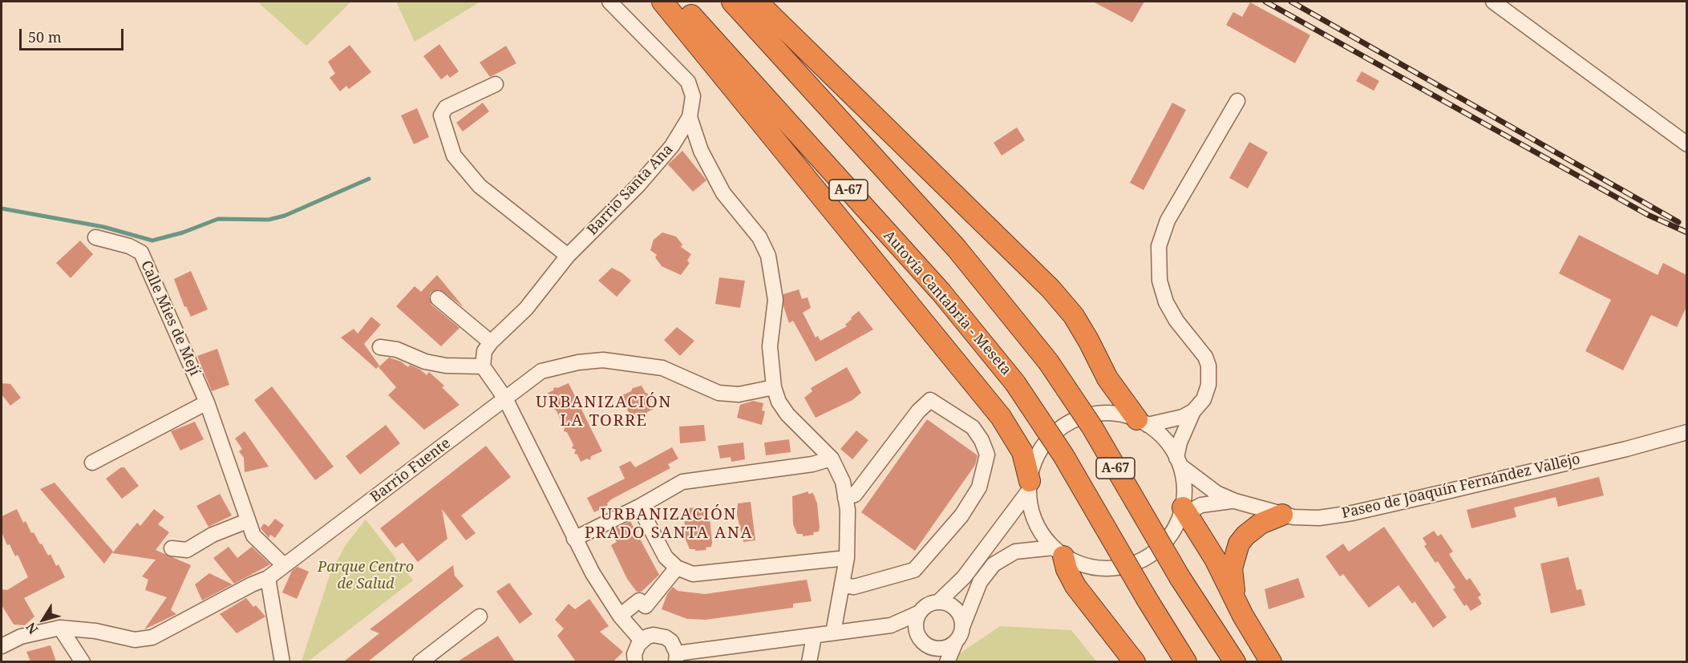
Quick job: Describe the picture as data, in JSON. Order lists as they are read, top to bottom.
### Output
{
  "streets": {
    "highway": ["A-67", "Autovía Cantabria - Meseta"],
    "street": [
      "Barrio Santa Ana",
      "Calle Mies de Mejí",
      "Barrio Fuente",
      "Paseo de Joaquín Fernández Vallejo"
    ]
  },
  "crossings": [
    ["Calle Mies de Mejí", "Barrio Fuente"]
  ],
  "districts": ["URBANIZACIÓN LA TORRE", "URBANIZACIÓN PRADO SANTA ANA"],
  "parks": ["Parque Centro de Salud"],
  "scale_bar": "50 m",
  "north": "bottom left"
}
